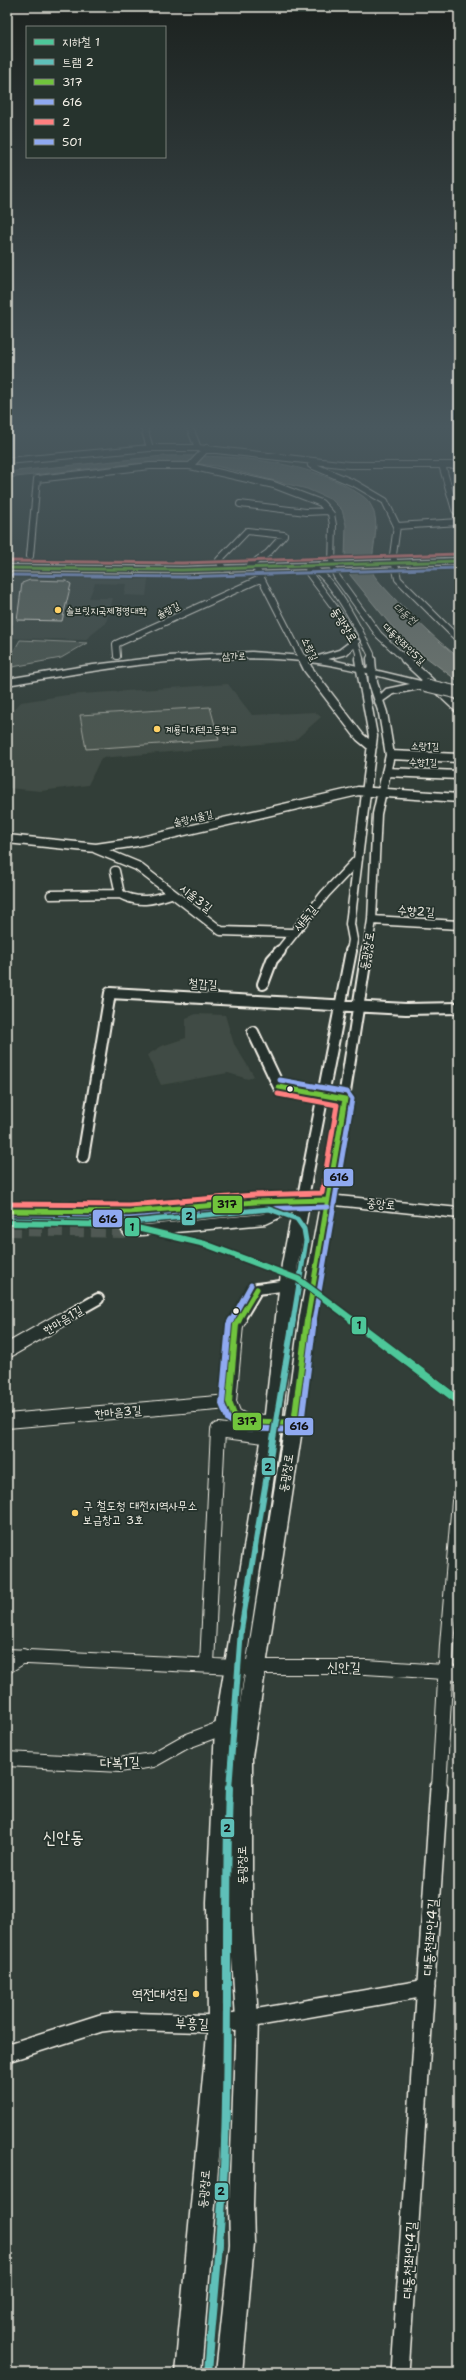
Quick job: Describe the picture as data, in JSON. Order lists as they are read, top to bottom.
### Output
{
  "streets": {
    "street": [
      "솔랑길",
      "동광장로",
      "대동천좌안5길",
      "소랑길",
      "삼가로",
      "소랑1길",
      "수향1길",
      "솔랑시울길",
      "시울3길",
      "수향2길",
      "새둑길",
      "철갑길",
      "중앙로",
      "한마음1길",
      "한마음3길",
      "신안길",
      "다복1길",
      "대동천좌안4길",
      "부흥길"
    ]
  },
  "crossings": [
    ["솔랑길", "소랑길"],
    ["동광장로", "소랑길"],
    ["동광장로", "삼가로"],
    ["동광장로", "소랑1길"],
    ["동광장로", "수향1길"],
    ["동광장로", "솔랑시울길"],
    ["동광장로", "수향2길"],
    ["동광장로", "새둑길"],
    ["동광장로", "철갑길"],
    ["동광장로", "중앙로"],
    ["동광장로", "신안길"],
    ["동광장로", "다복1길"],
    ["동광장로", "부흥길"],
    ["소랑길", "삼가로"],
    ["솔랑시울길", "시울3길"],
    ["시울3길", "새둑길"],
    ["신안길", "대동천좌안4길"],
    ["대동천좌안4길", "부흥길"]
  ],
  "districts": ["신안동"],
  "water": ["대동천"],
  "places": [
    "솔브릿지국제경영대학",
    "계룡디지텍고등학교",
    "구 철도청 대전지역사무소 보급창고 3호",
    "역전대성집"
  ],
  "lines": [
    "transit line 2",
    "transit line 317",
    "transit line 501",
    "transit line 616",
    "tram line 2",
    "metro line 1"
  ],
  "legend": [
    "지하철 1",
    "트램 2",
    "317",
    "616",
    "2",
    "501"
  ]
}
